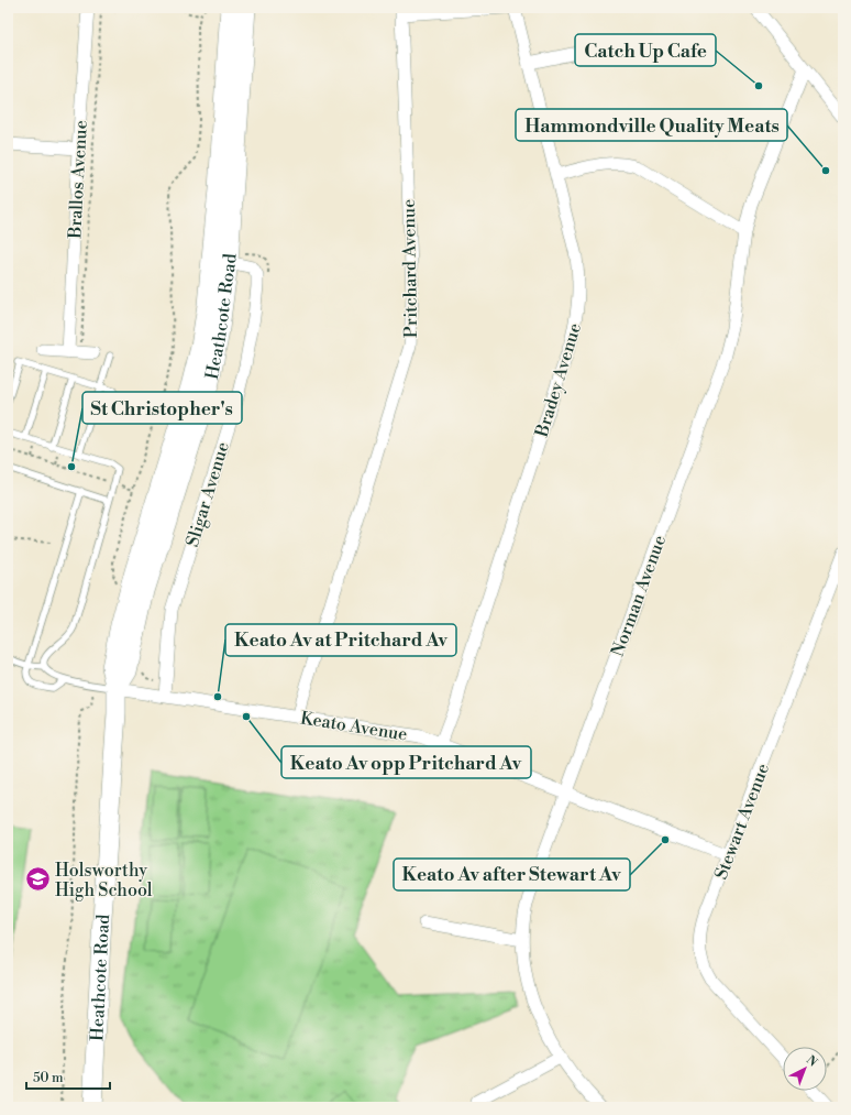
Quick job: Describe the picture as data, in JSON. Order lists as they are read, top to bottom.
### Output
{
  "streets": {
    "main road": ["Heathcote Road"],
    "street": [
      "Brallos Avenue",
      "Pritchard Avenue",
      "Bradey Avenue",
      "Sligar Avenue",
      "Norman Avenue",
      "Keato Avenue",
      "Stewart Avenue"
    ]
  },
  "crossings": [
    ["Pritchard Avenue", "Keato Avenue"],
    ["Heathcote Road", "Sligar Avenue"],
    ["Heathcote Road", "Keato Avenue"],
    ["Bradey Avenue", "Keato Avenue"],
    ["Sligar Avenue", "Keato Avenue"],
    ["Norman Avenue", "Keato Avenue"],
    ["Keato Avenue", "Stewart Avenue"]
  ],
  "places": {
    "other": [
      "Catch Up Cafe",
      "Hammondville Quality Meats",
      "St Christopher's",
      "Keato Av at Pritchard Av",
      "Keato Av opp Pritchard Av",
      "Keato Av after Stewart Av"
    ],
    "school or university": ["Holsworthy High School"]
  },
  "scale_bar": "50 m",
  "north": "top right"
}
